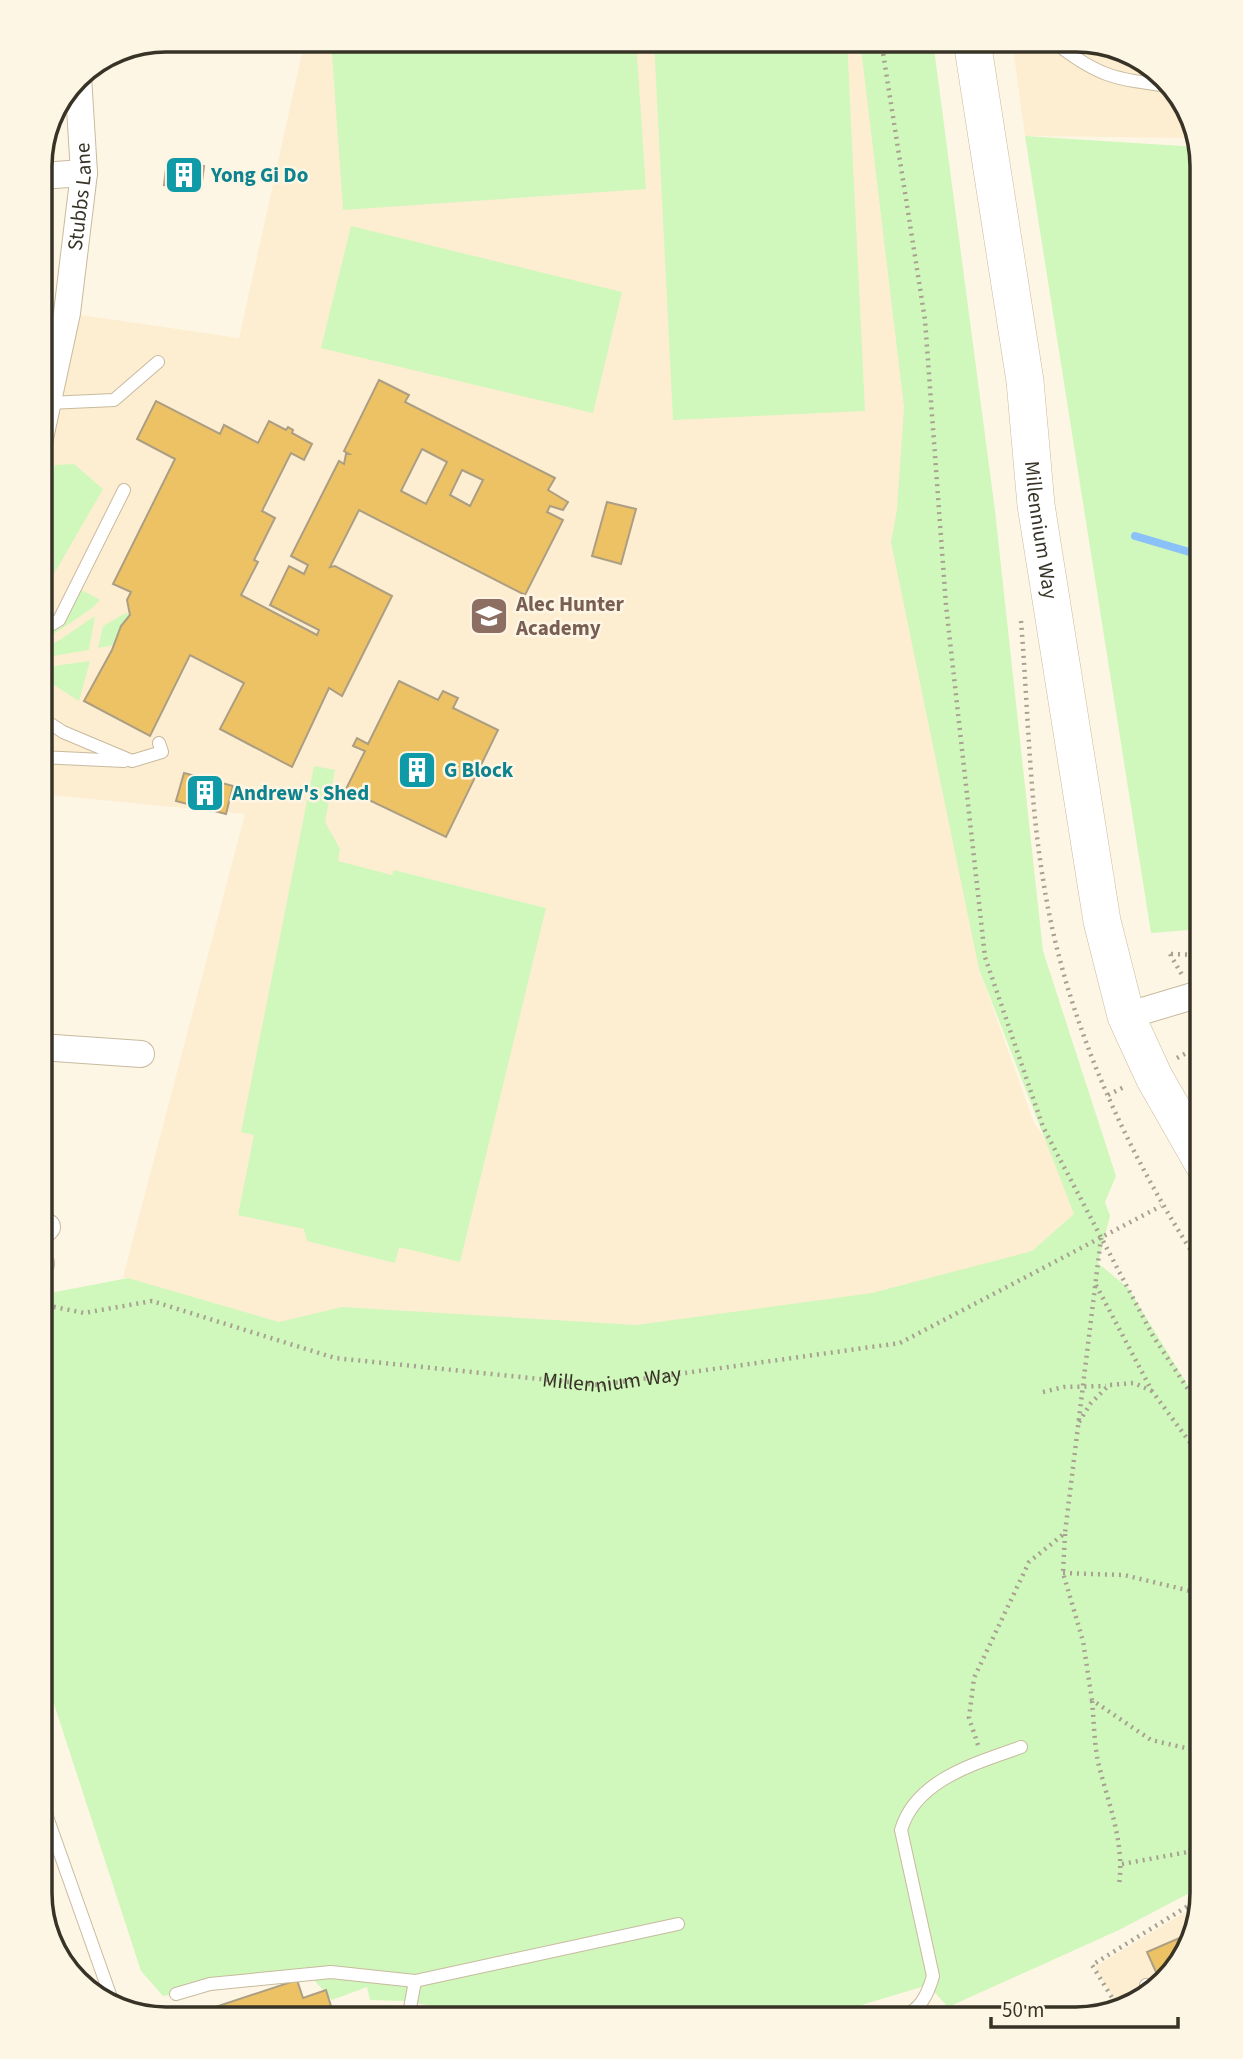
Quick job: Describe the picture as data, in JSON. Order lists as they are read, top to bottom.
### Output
{
  "streets": {
    "main road": ["Millennium Way"],
    "street": ["Stubbs Lane"]
  },
  "places": {
    "building": ["Yong Gi Do", "G Block", "Andrew's Shed"],
    "school or university": ["Alec Hunter Academy"]
  },
  "scale_bar": "50 m"
}
